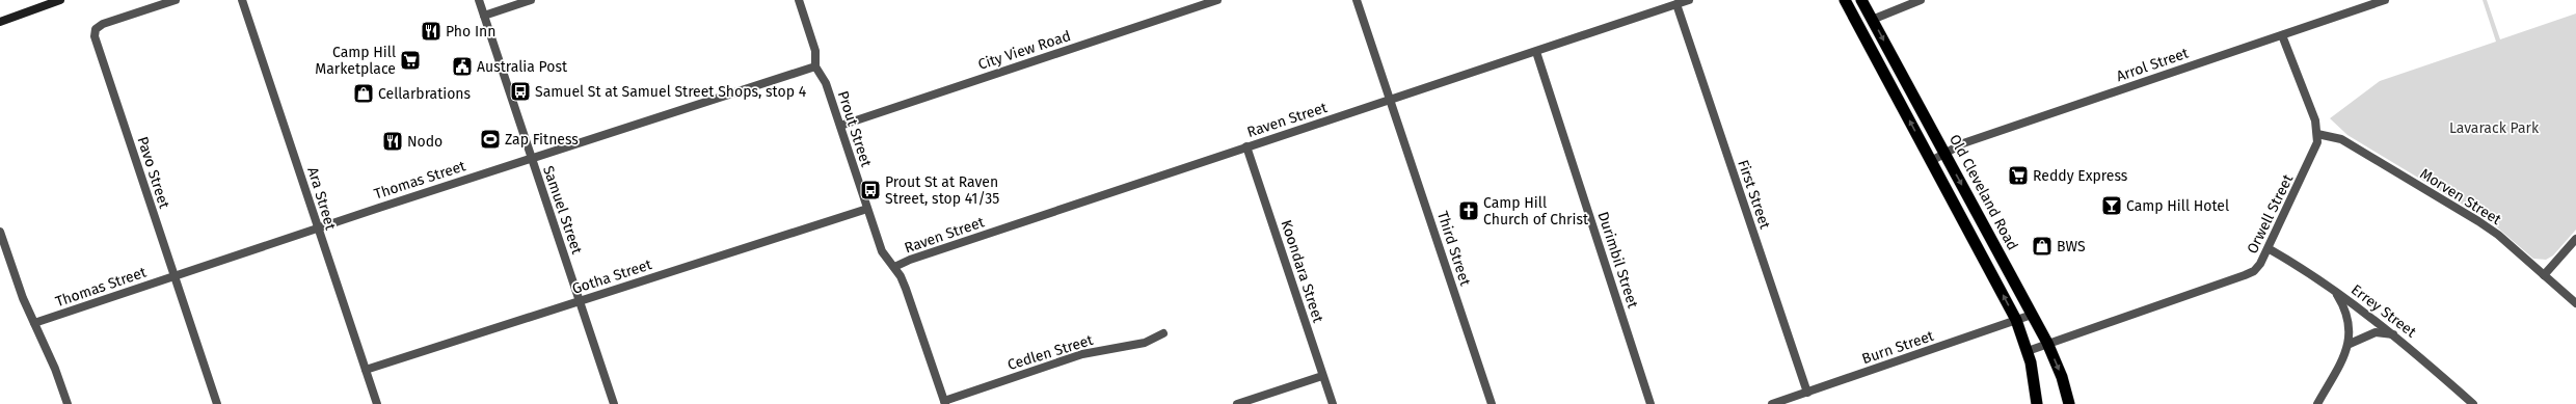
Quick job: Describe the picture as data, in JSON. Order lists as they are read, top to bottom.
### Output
{
  "streets": {
    "highway": ["Old Cleveland Road"],
    "street": [
      "City View Road",
      "Arrol Street",
      "Raven Street",
      "Prout Street",
      "Pavo Street",
      "Thomas Street",
      "First Street",
      "Morven Street",
      "Ara Street",
      "Samuel Street",
      "Orwell Street",
      "Third Street",
      "Durimbil Street",
      "Koondara Street",
      "Gotha Street",
      "Errey Street",
      "Burn Street",
      "Cedlen Street"
    ]
  },
  "crossings": [
    ["City View Road", "Prout Street"],
    ["Arrol Street", "Old Cleveland Road"],
    ["Arrol Street", "Orwell Street"],
    ["Raven Street", "Prout Street"],
    ["Raven Street", "First Street"],
    ["Raven Street", "Third Street"],
    ["Raven Street", "Durimbil Street"],
    ["Raven Street", "Koondara Street"],
    ["Prout Street", "Thomas Street"],
    ["Prout Street", "Gotha Street"],
    ["Prout Street", "Cedlen Street"],
    ["Pavo Street", "Thomas Street"],
    ["Thomas Street", "Ara Street"],
    ["Thomas Street", "Samuel Street"],
    ["Old Cleveland Road", "Orwell Street"],
    ["Old Cleveland Road", "Burn Street"],
    ["First Street", "Burn Street"],
    ["Morven Street", "Orwell Street"],
    ["Ara Street", "Gotha Street"],
    ["Samuel Street", "Gotha Street"],
    ["Orwell Street", "Errey Street"]
  ],
  "parks": ["Lavarack Park"],
  "places": {
    "restaurant": ["Pho Inn", "Nodo"],
    "supermarket": ["Camp Hill Marketplace", "Reddy Express"],
    "public building": ["Australia Post"],
    "bus stop": ["Samuel St at Samuel Street Shops, stop 4", "Prout St at Raven Street, stop 41/35"],
    "shop": ["Cellarbrations", "BWS"],
    "sports": ["Zap Fitness"],
    "bar": ["Camp Hill Hotel"],
    "church": ["Camp Hill Church of Christ"]
  }
}
